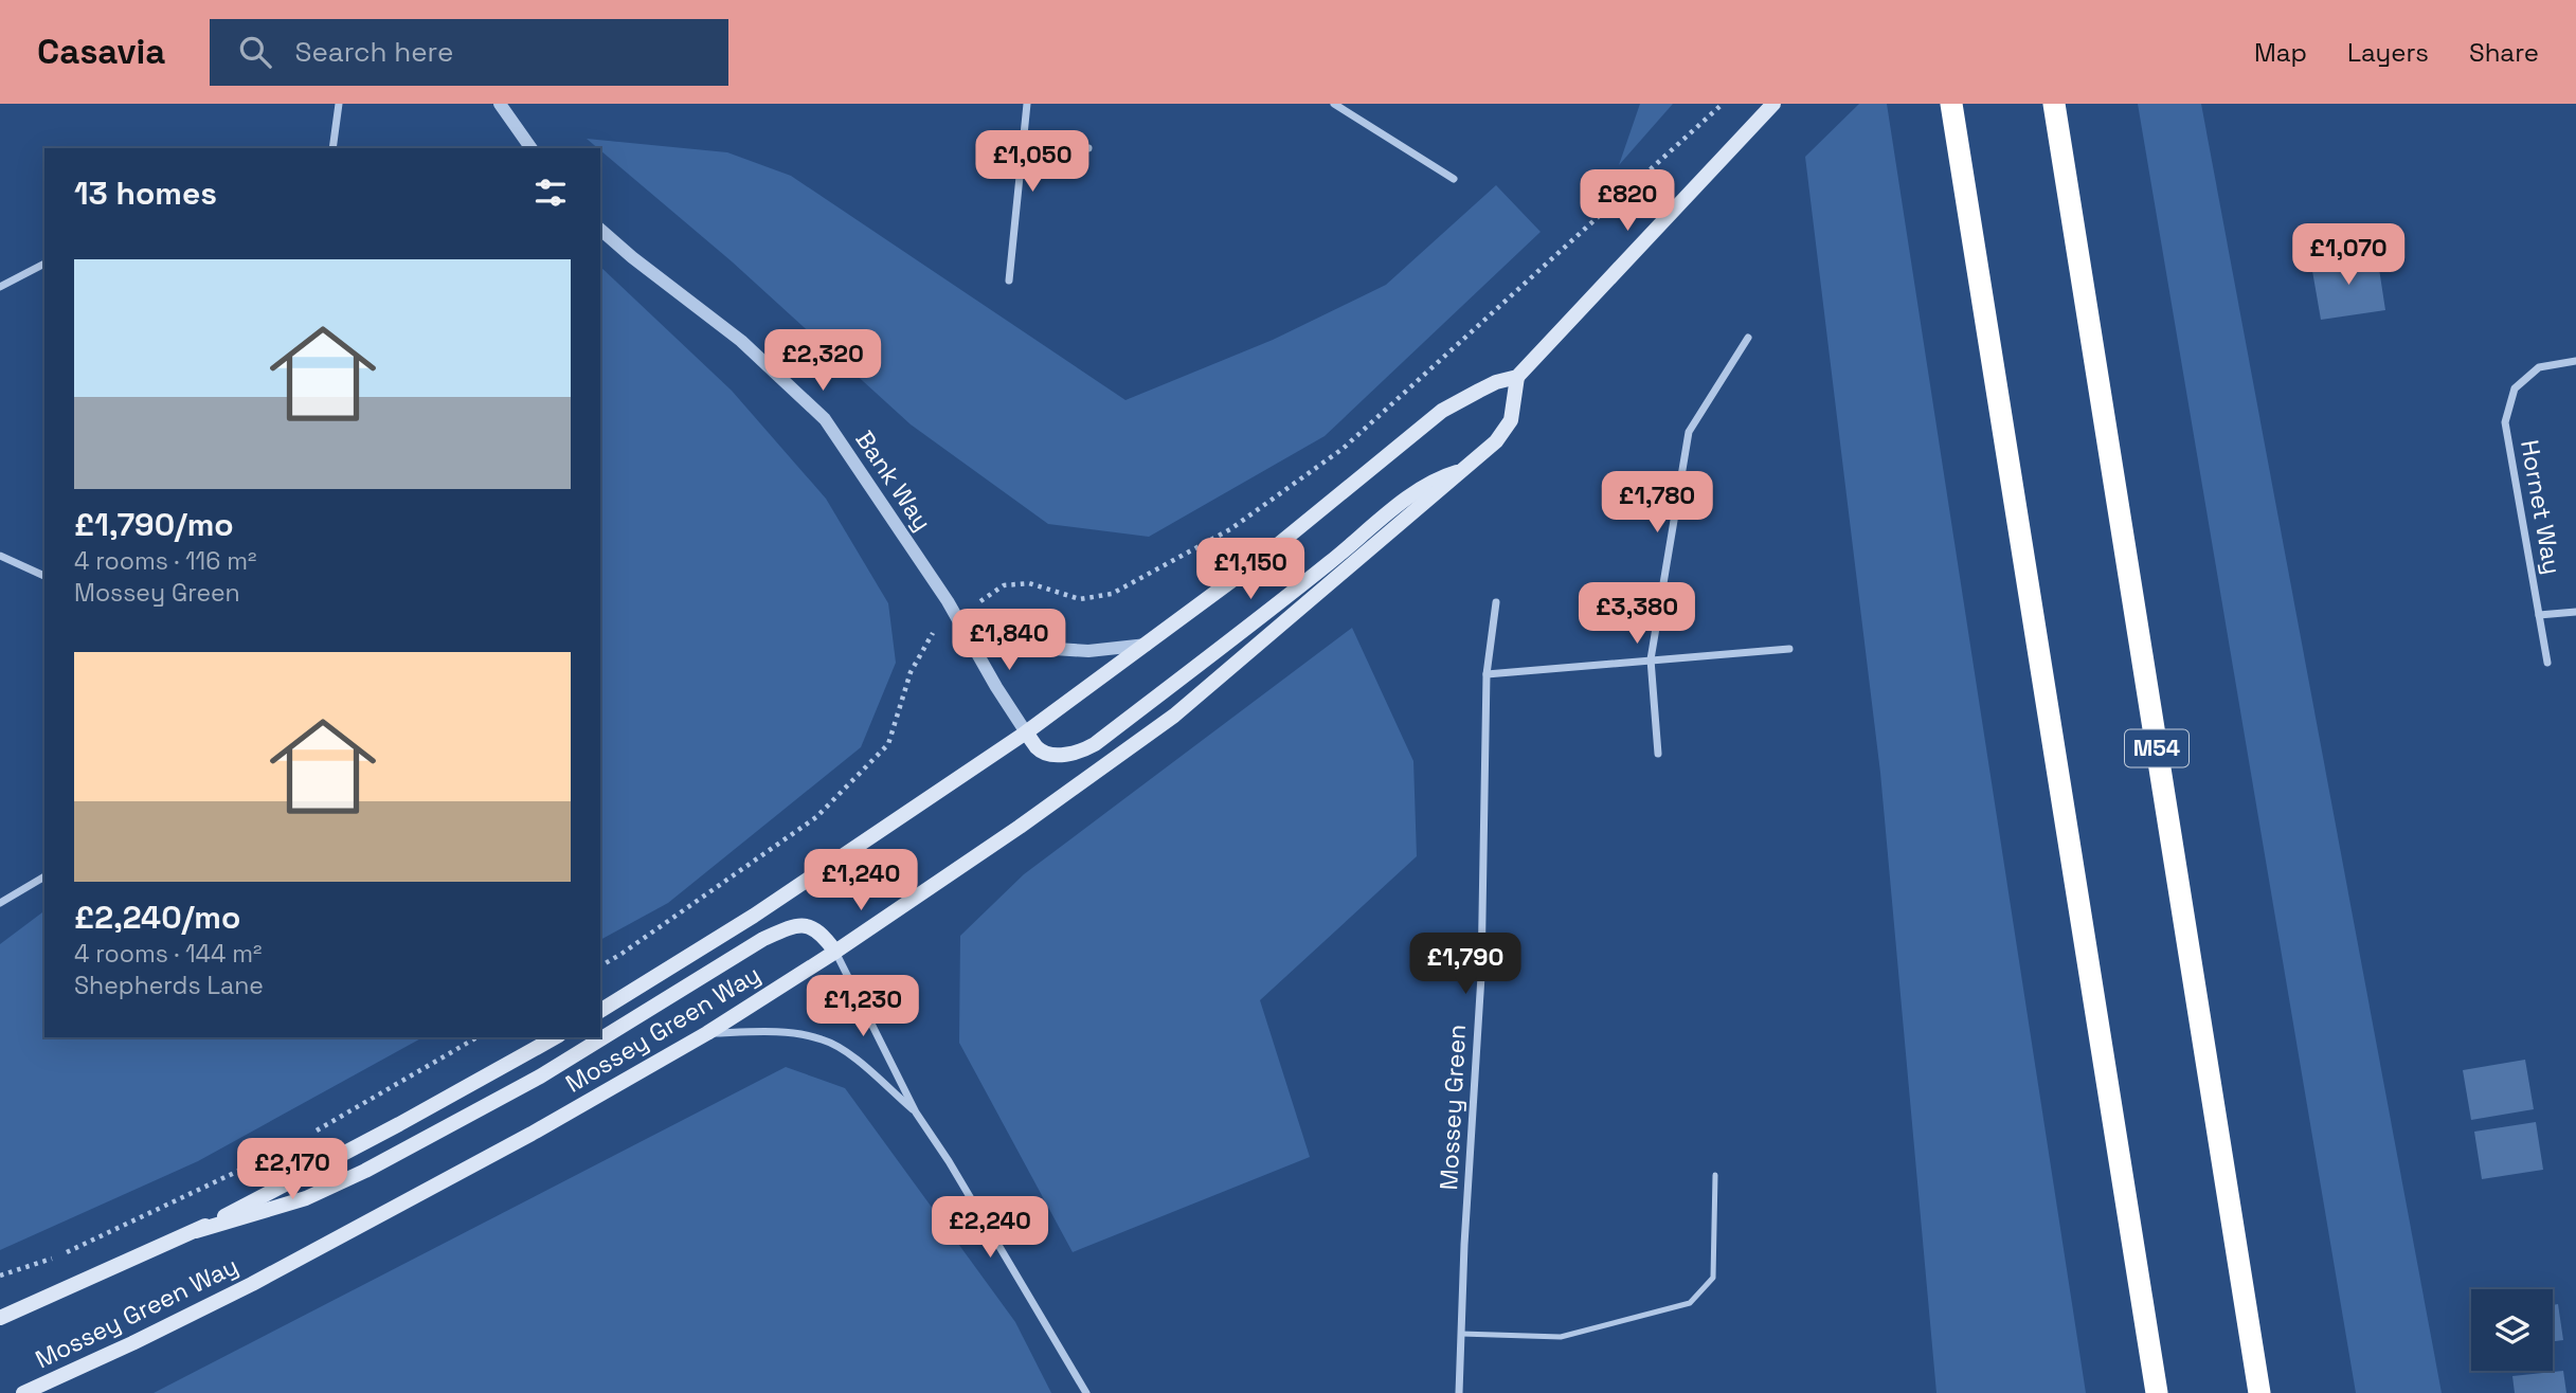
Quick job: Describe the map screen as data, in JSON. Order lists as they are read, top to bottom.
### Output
{
  "streets": {
    "highway": ["M54"],
    "main road": ["Mossey Green Way"],
    "street": ["Bank Way", "Hornet Way", "Mossey Green"]
  },
  "crossings": [
    ["Bank Way", "Mossey Green Way"]
  ],
  "page": {
    "header": "Casavia",
    "search": "Search here",
    "nav": ["Map", "Layers", "Share"],
    "price": [
      "£1,050",
      "£820",
      "£1,070",
      "£2,320",
      "£1,780",
      "£1,150",
      "£3,380",
      "£1,840",
      "£1,240",
      "£1,790",
      "£1,230",
      "£2,170",
      "£2,240"
    ],
    "heading": "13 homes",
    "list": [
      {
        "name": "£1,790/mo",
        "note": "4 rooms · 116 m² · Mossey Green"
      },
      {
        "name": "£2,240/mo",
        "note": "4 rooms · 144 m² · Shepherds Lane"
      }
    ]
  }
}
